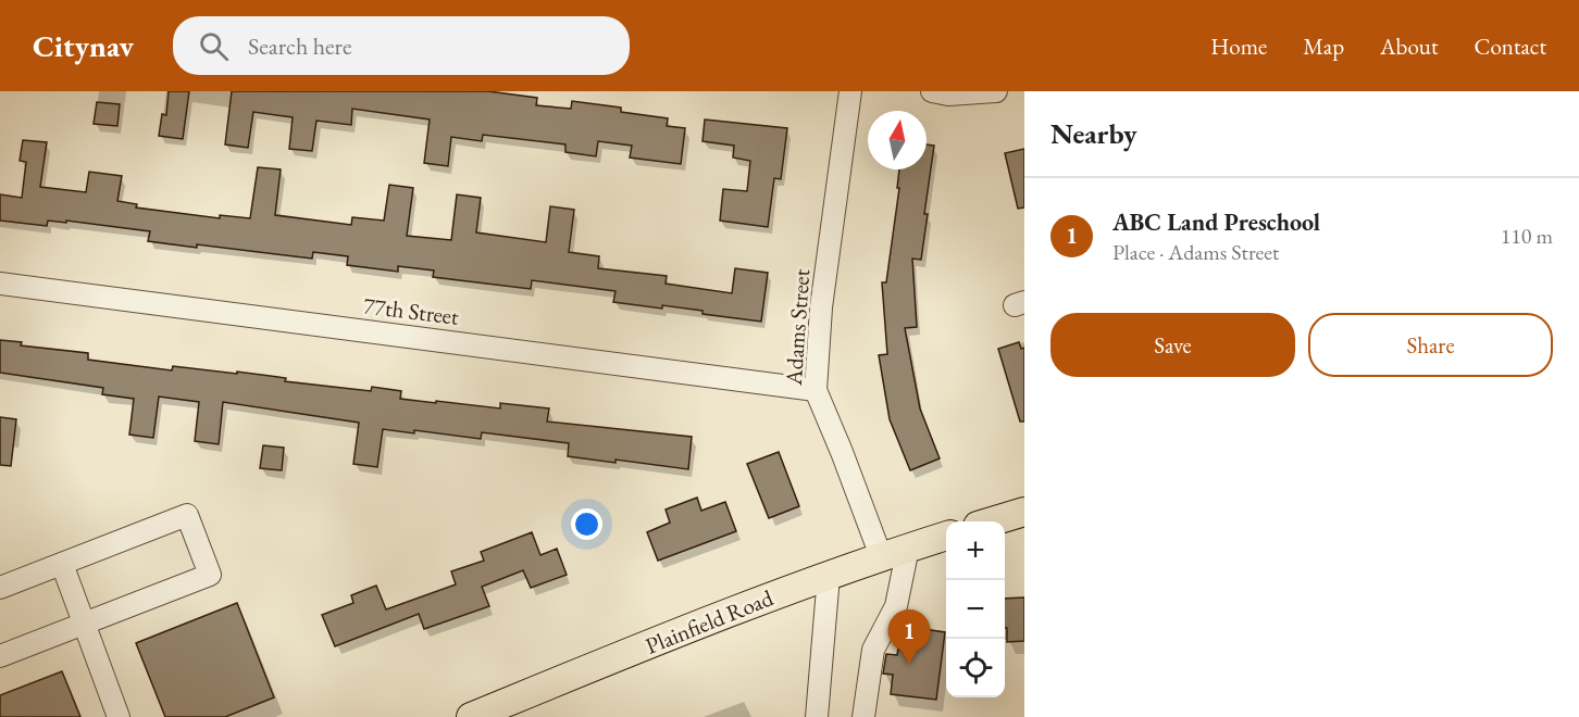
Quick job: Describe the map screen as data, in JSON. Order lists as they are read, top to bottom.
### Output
{
  "streets": {
    "main road": ["Plainfield Road"],
    "street": ["77th Street", "Adams Street"]
  },
  "crossings": [
    ["77th Street", "Adams Street"],
    ["Adams Street", "Plainfield Road"]
  ],
  "north": "top",
  "page": {
    "header": "Citynav",
    "search": "Search here",
    "nav": [
      "Home",
      "Map",
      "About",
      "Contact"
    ],
    "heading": "Nearby",
    "list": [
      {
        "mark": "1",
        "name": "ABC Land Preschool",
        "note": "Place · Adams Street",
        "value": "110 m"
      }
    ],
    "buttons": ["Save", "Share"],
    "map_buttons": ["+", "−"],
    "pins": "1"
  }
}
